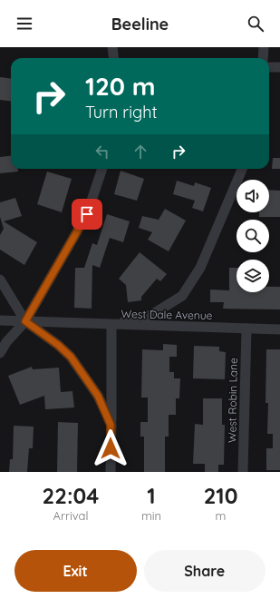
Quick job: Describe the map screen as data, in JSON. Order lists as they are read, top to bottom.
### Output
{
  "streets": {
    "street": ["West Dale Avenue", "West Robin Lane"]
  },
  "crossings": [
    ["West Dale Avenue", "West Robin Lane"]
  ],
  "page": {
    "header": "Beeline",
    "turn": ["120 m", "Turn right"],
    "eta": [
      "22:04",
      "Arrival",
      "1",
      "min",
      "210",
      "m"
    ],
    "buttons": ["Exit", "Share"]
  }
}
